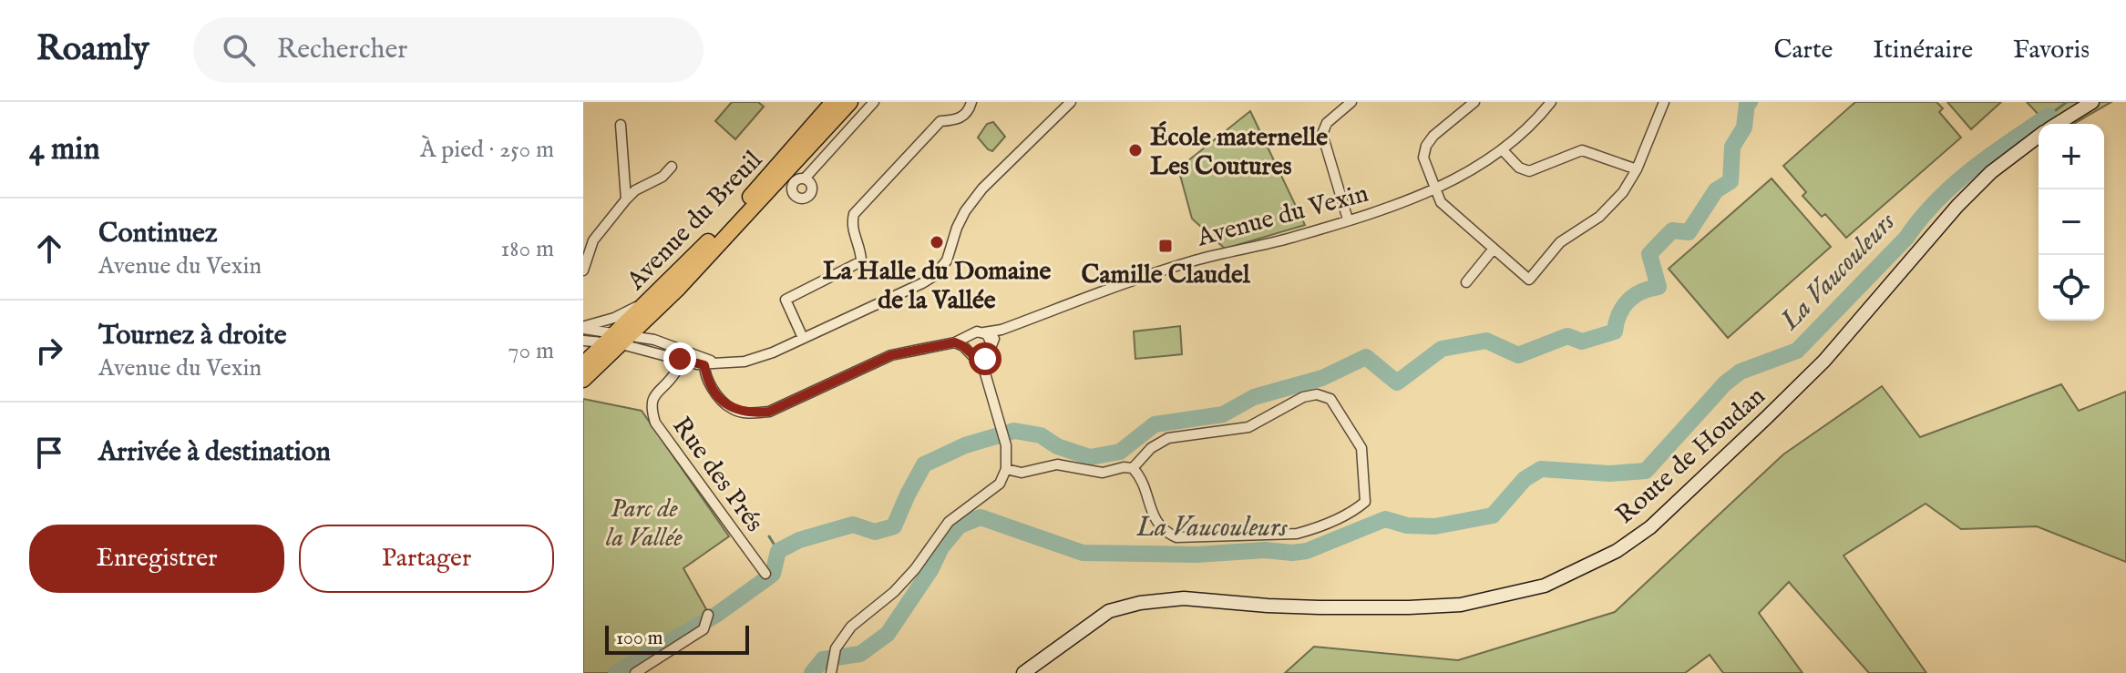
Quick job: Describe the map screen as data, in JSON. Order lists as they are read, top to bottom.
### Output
{
  "streets": {
    "main road": ["Avenue du Breuil"],
    "street": ["Avenue du Vexin", "Route de Houdan", "Rue des Prés"]
  },
  "water": ["La Vaucouleurs"],
  "parks": ["Parc de la Vallée"],
  "places": {
    "other": ["École maternelle Les Coutures", "La Halle du Domaine de la Vallée"],
    "transit": ["Camille Claudel"]
  },
  "scale_bar": "100 m",
  "page": {
    "header": "Roamly",
    "search": "Rechercher",
    "nav": ["Carte", "Itinéraire", "Favoris"],
    "heading": ["4 min", "À pied · 250 m"],
    "map_buttons": ["+", "−"],
    "list": [
      ["Continuez", "Avenue du Vexin", "180 m"],
      ["Tournez à droite", "Avenue du Vexin", "70 m"],
      "Arrivée à destination"
    ],
    "buttons": ["Enregistrer", "Partager"],
    "scale": "100 m"
  }
}
